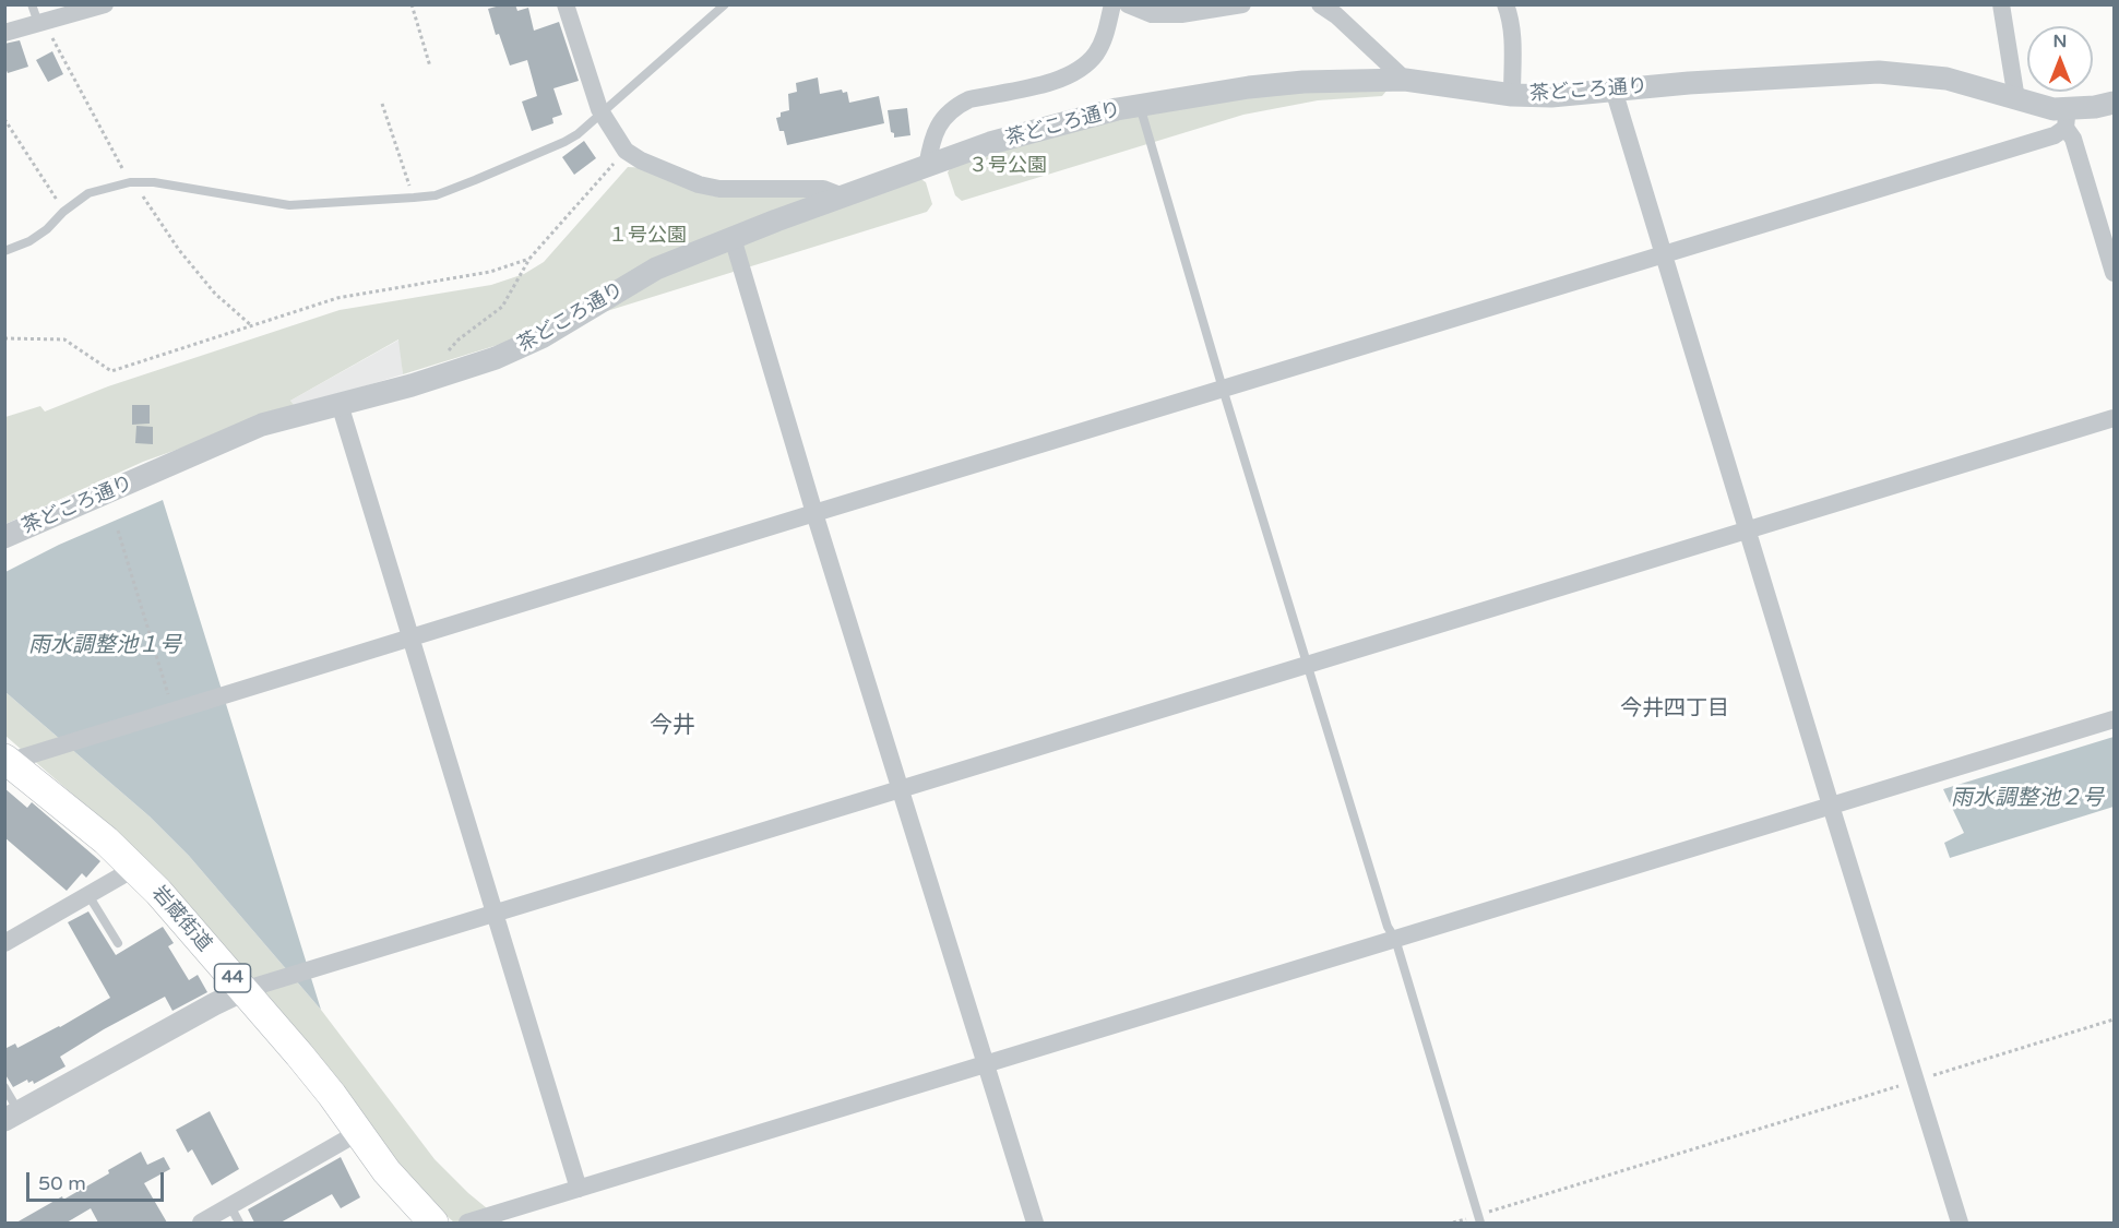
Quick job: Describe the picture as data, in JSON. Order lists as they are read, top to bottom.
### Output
{
  "streets": {
    "main road": ["岩蔵街道", "44"],
    "street": ["茶どころ通り"]
  },
  "districts": ["今井四丁目", "今井"],
  "water": ["雨水調整池１号", "雨水調整池２号"],
  "parks": ["３号公園", "１号公園"],
  "scale_bar": "50 m",
  "north": "top"
}
